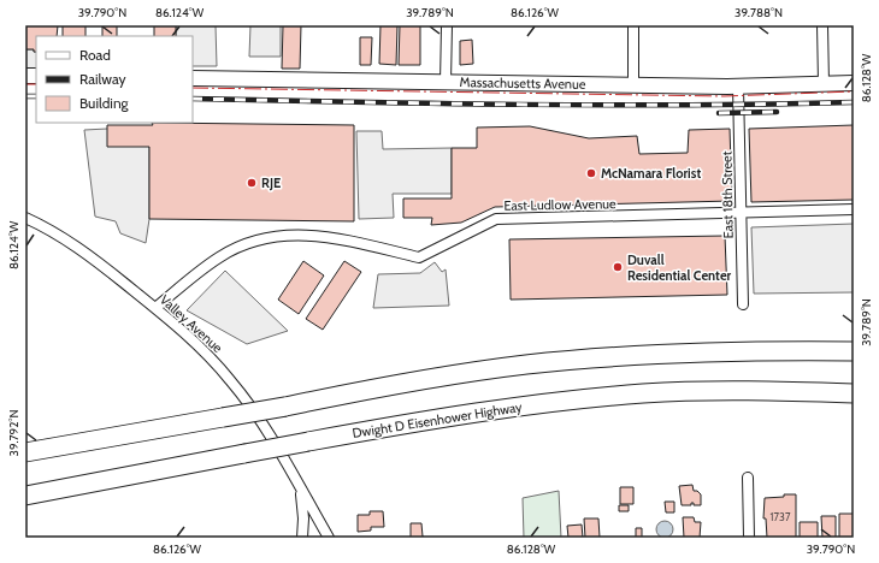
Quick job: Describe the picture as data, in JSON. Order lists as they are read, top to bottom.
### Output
{
  "streets": {
    "highway": ["Dwight D Eisenhower Highway"],
    "street": [
      "Massachusetts Avenue",
      "East 18th Street",
      "East Ludlow Avenue",
      "Valley Avenue"
    ]
  },
  "crossings": [
    ["Massachusetts Avenue", "East 18th Street"],
    ["East 18th Street", "East Ludlow Avenue"],
    ["East Ludlow Avenue", "Valley Avenue"]
  ],
  "places": ["McNamara Florist", "RJE", "Duvall Residential Center"],
  "house_numbers": ["1737"],
  "legend": ["Road", "Railway", "Building"],
  "coordinates": [
    "39.790°N",
    "86.124°W",
    "39.789°N",
    "86.126°W",
    "39.788°N",
    "86.128°W",
    "39.792°N"
  ]
}
